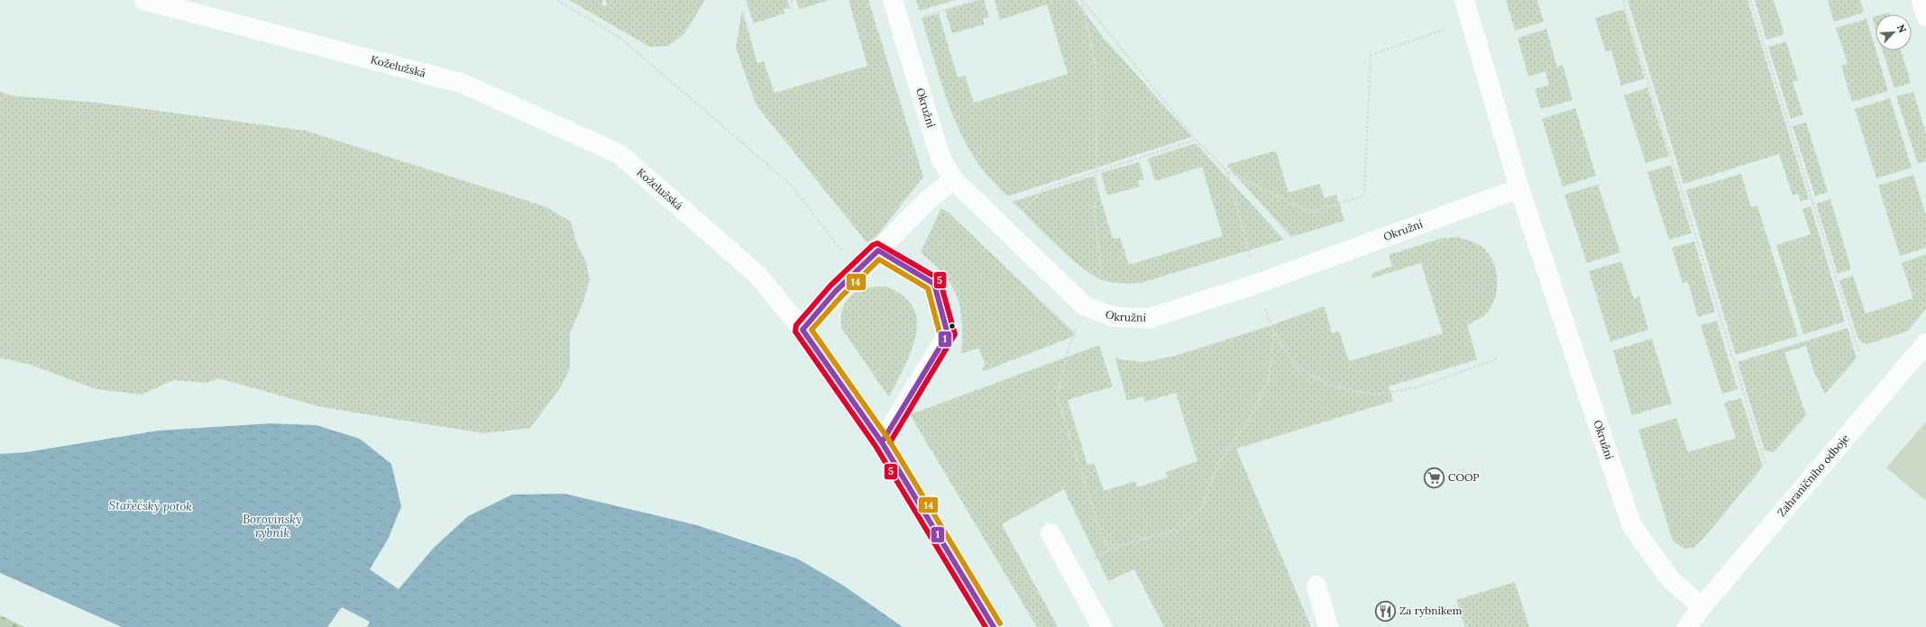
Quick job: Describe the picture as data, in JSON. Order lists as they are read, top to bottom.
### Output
{
  "streets": {
    "street": ["Koželužská", "Okružní", "Zahraničního odboje"]
  },
  "crossings": [
    ["Okružní", "Zahraničního odboje"]
  ],
  "water": ["Stařečský potok", "Borovinský rybník"],
  "places": {
    "supermarket": ["COOP"],
    "restaurant": ["Za rybníkem"]
  },
  "lines": ["transit line 5", "transit line 1", "transit line 14"],
  "north": "top right"
}
